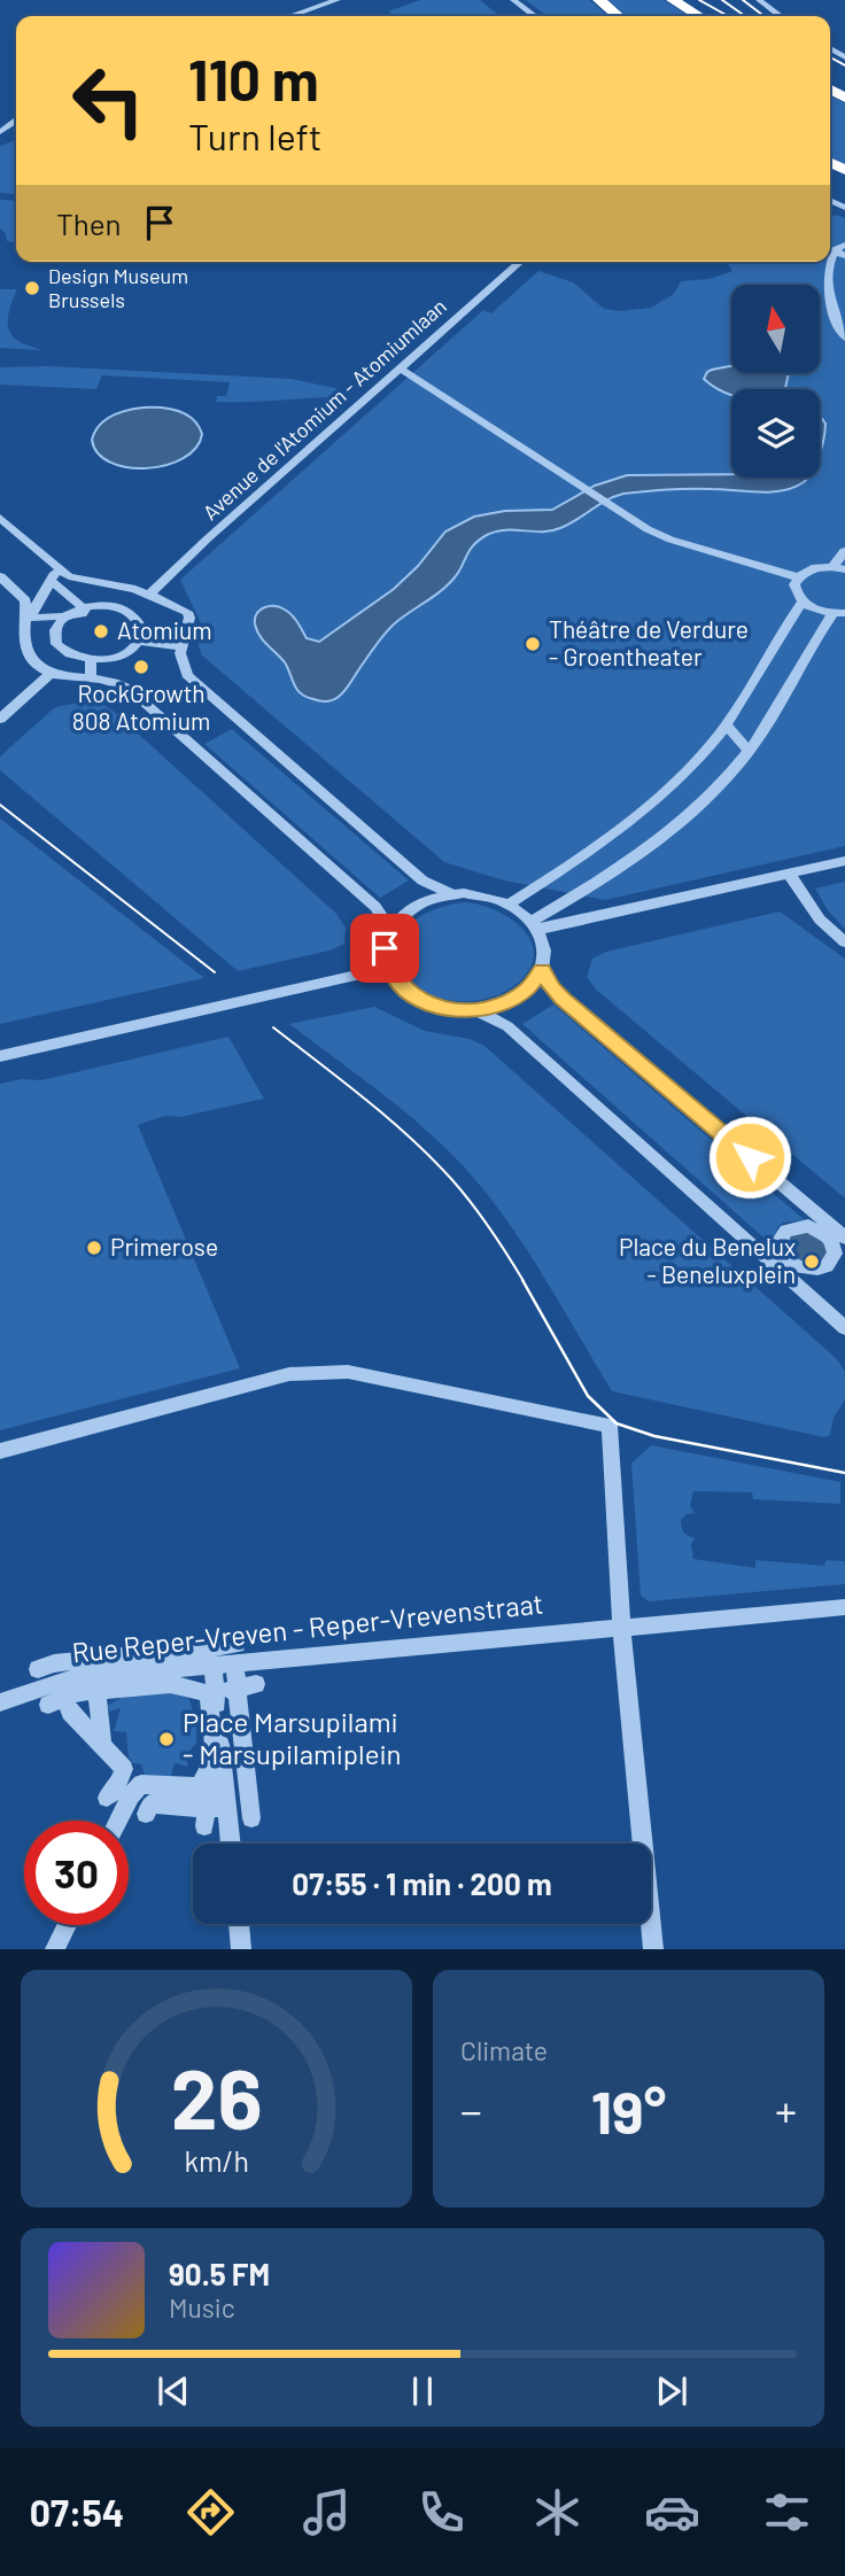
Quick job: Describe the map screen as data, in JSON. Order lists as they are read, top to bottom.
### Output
{
  "streets": {
    "street": ["Avenue de l'Atomium - Atomiumlaan", "Rue Reper-Vreven - Reper-Vrevenstraat"]
  },
  "places": [
    "Design Museum Brussels",
    "Atomium",
    "Théâtre de Verdure - Groentheater",
    "RockGrowth 808 Atomium",
    "Primerose",
    "Place du Benelux - Beneluxplein",
    "Place Marsupilami - Marsupilamiplein"
  ],
  "north": "top",
  "page": {
    "turn": ["110 m", "Turn left"],
    "then": "Then",
    "limit": "30",
    "trip": "07:55 · 1 min · 200 m",
    "tile": "Climate",
    "heat": ["−", "19°", "+"],
    "song": ["90.5 FM", "Music"],
    "tabs": "07:54",
    "gauge": ["26", "km/h"]
  }
}
